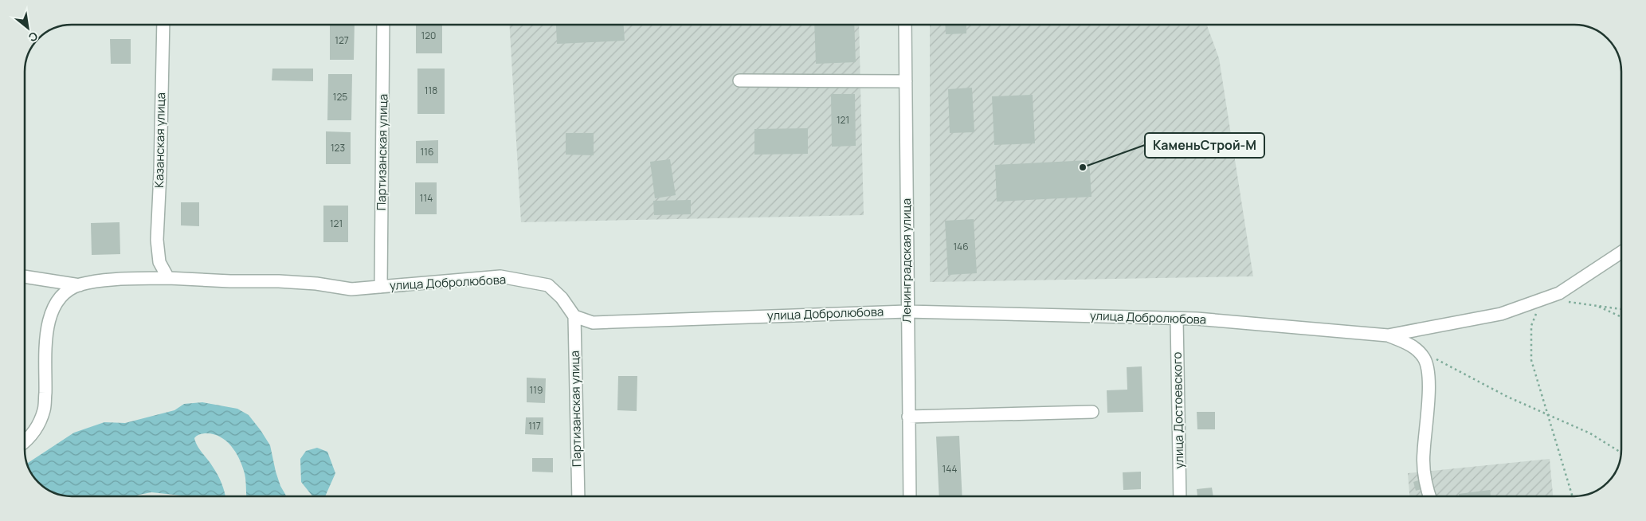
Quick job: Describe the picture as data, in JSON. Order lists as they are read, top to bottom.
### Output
{
  "streets": {
    "street": [
      "Казанская улица",
      "Партизанская улица",
      "Ленинградская улица",
      "улица Добролюбова",
      "улица Достоевского"
    ]
  },
  "crossings": [
    ["Казанская улица", "улица Добролюбова"],
    ["Партизанская улица", "улица Добролюбова"],
    ["Ленинградская улица", "улица Добролюбова"],
    ["улица Добролюбова", "улица Достоевского"]
  ],
  "places": ["КаменьСтрой-М"],
  "house_numbers": [
    "120",
    "127",
    "118",
    "125",
    "121",
    "123",
    "116",
    "114",
    "121",
    "146",
    "119",
    "117",
    "144"
  ],
  "north": "bottom right"
}
